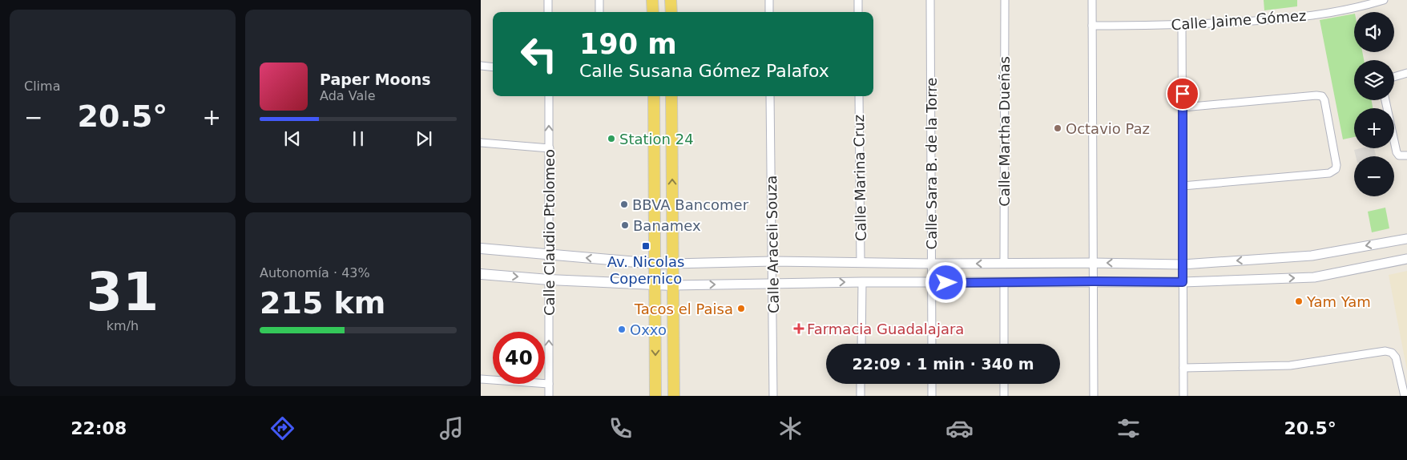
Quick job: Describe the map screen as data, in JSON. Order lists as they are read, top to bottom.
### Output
{
  "streets": {
    "street": [
      "Calle Jaime Gómez",
      "Calle Martha Dueñas",
      "Calle Sara B. de la Torre",
      "Calle Marina Cruz",
      "Calle Claudio Ptolomeo",
      "Calle Araceli Souza"
    ]
  },
  "one_way": ["Calle Claudio Ptolomeo"],
  "places": {
    "other": [
      "Octavio Paz",
      "Station 24",
      "BBVA Bancomer",
      "Banamex",
      "Yam Yam",
      "Tacos el Paisa",
      "Oxxo"
    ],
    "transit": ["Av. Nicolas Copernico"],
    "health": ["Farmacia Guadalajara"]
  },
  "page": {
    "tile": [
      "Clima",
      ["31", "km/h"],
      ["Autonomía · 43%", "215 km"]
    ],
    "map_buttons": ["+", "−"],
    "turn": ["190 m", "Calle Susana Gómez Palafox"],
    "song": ["Paper Moons", "Ada Vale"],
    "heat": ["−", "20.5°", "+"],
    "limit": "40",
    "trip": "22:09 · 1 min · 340 m",
    "tabs": ["22:08", "20.5°"]
  }
}
